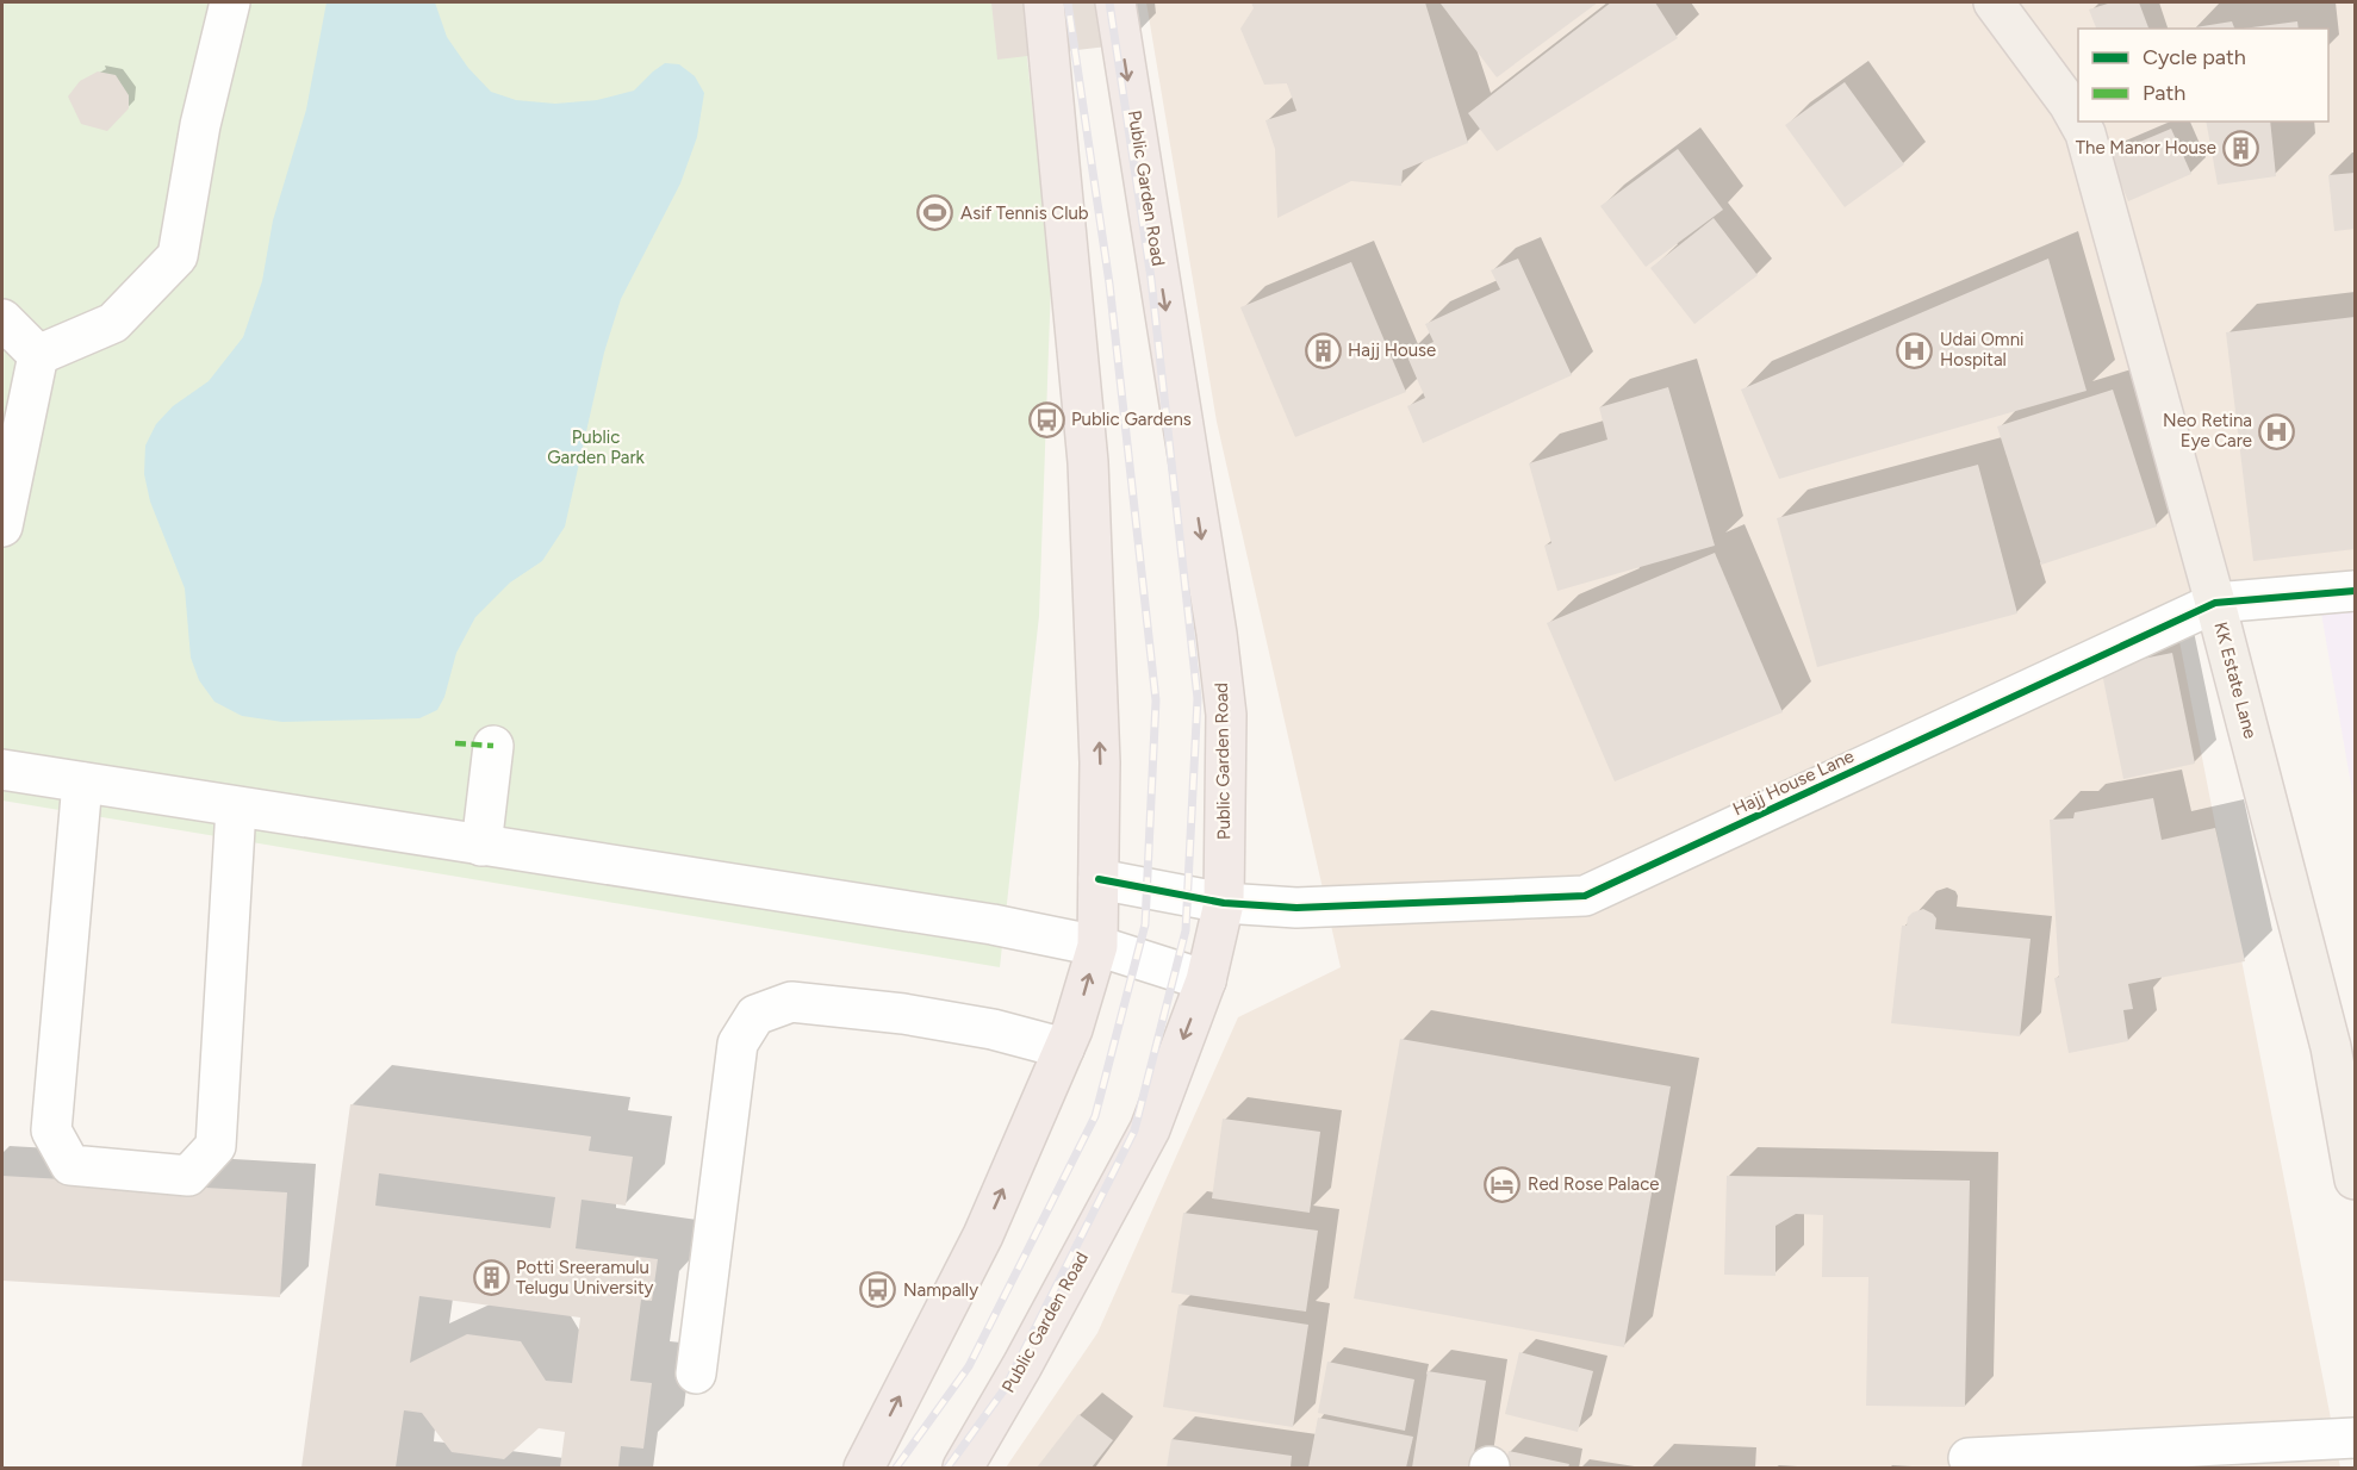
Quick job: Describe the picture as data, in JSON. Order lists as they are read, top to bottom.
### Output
{
  "streets": {
    "highway": ["Public Garden Road"],
    "main road": ["KK Estate Lane"],
    "street": ["Hajj House Lane"]
  },
  "crossings": [
    ["Public Garden Road", "Hajj House Lane"],
    ["KK Estate Lane", "Hajj House Lane"]
  ],
  "parks": ["Public Garden Park"],
  "places": {
    "building": ["The Manor House", "Hajj House", "Potti Sreeramulu Telugu University"],
    "sports": ["Asif Tennis Club"],
    "hospital": ["Udai Omni Hospital", "Neo Retina Eye Care"],
    "bus stop": ["Public Gardens", "Nampally"],
    "hotel": ["Red Rose Palace"]
  },
  "legend": ["Cycle path", "Path"]
}
